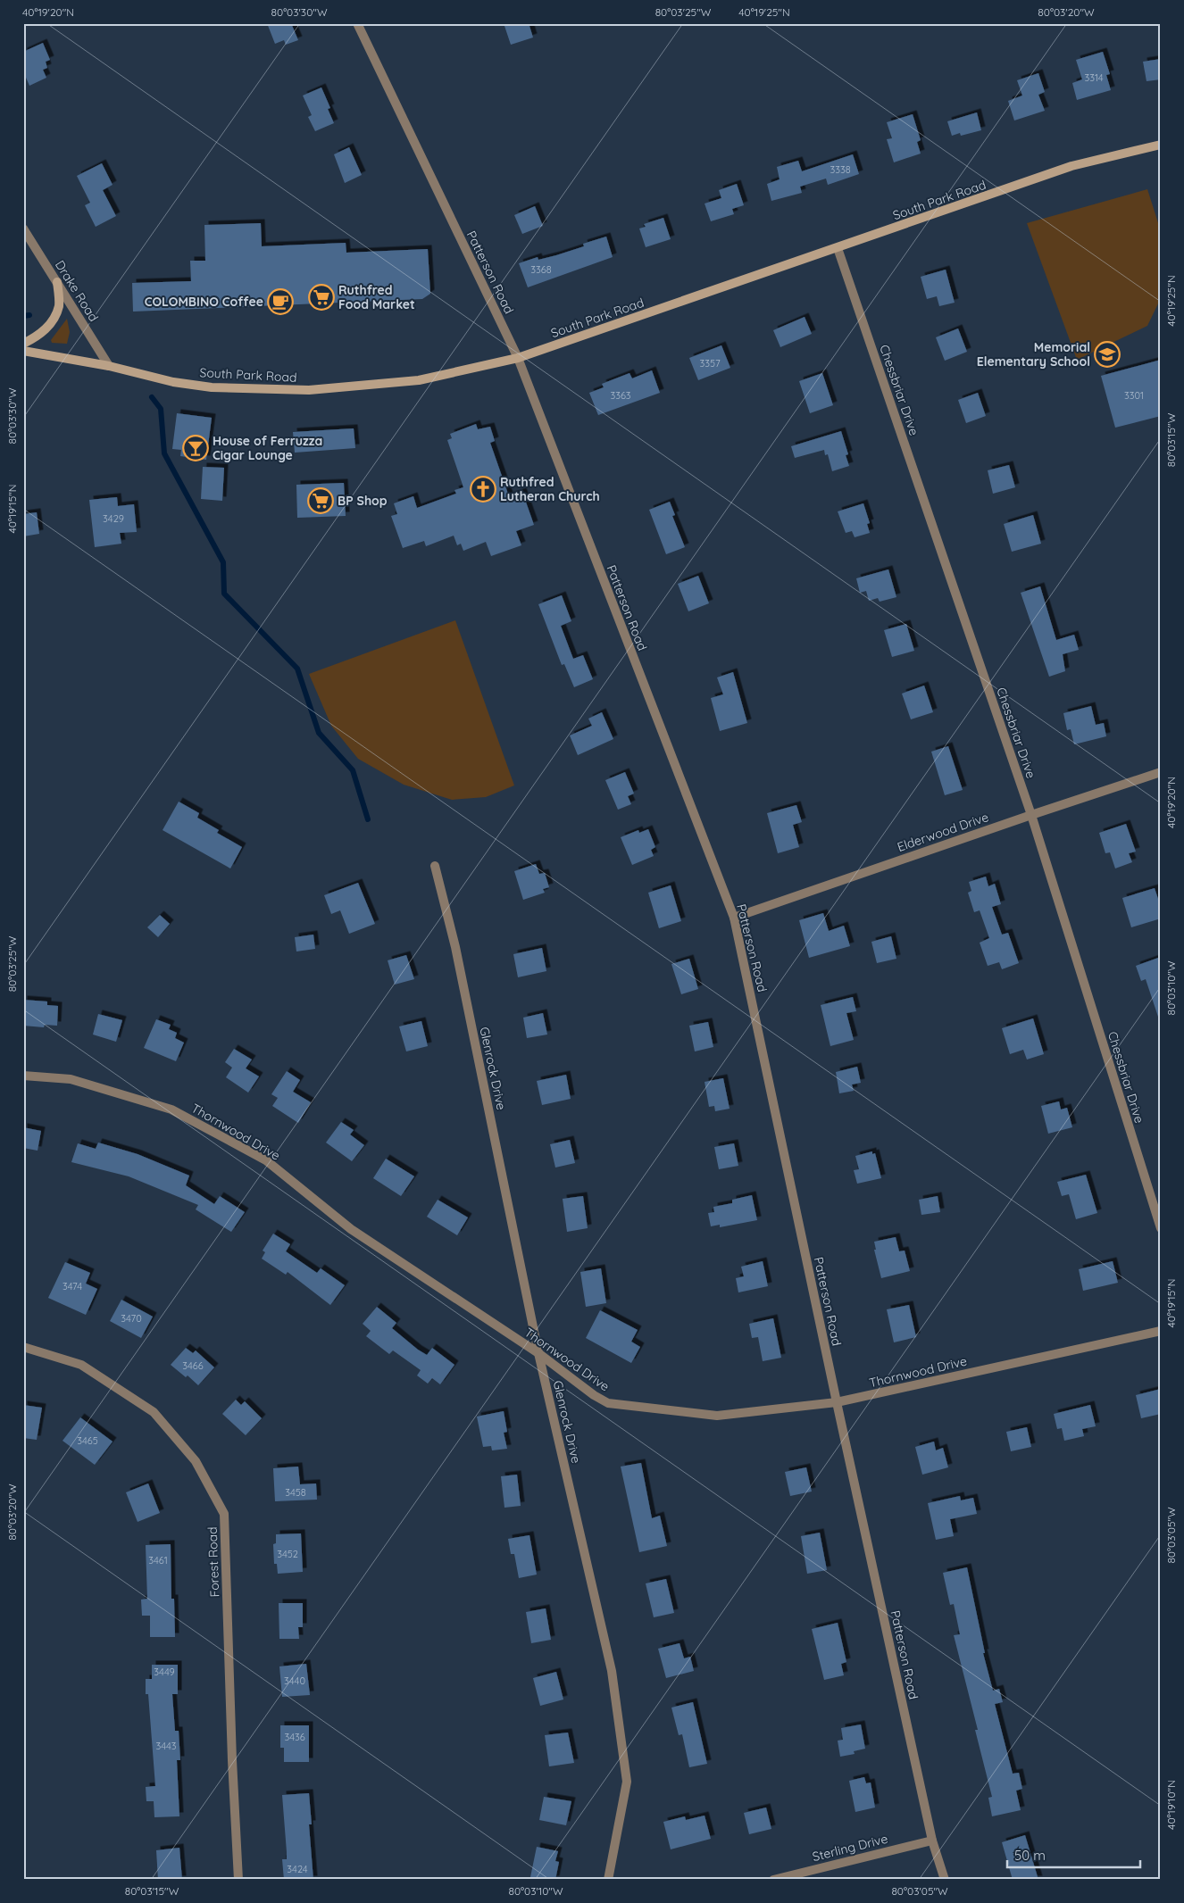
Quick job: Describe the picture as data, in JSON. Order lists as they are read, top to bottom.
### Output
{
  "streets": {
    "main road": ["South Park Road"],
    "street": [
      "Patterson Road",
      "Drake Road",
      "Chessbriar Drive",
      "Elderwood Drive",
      "Glenrock Drive",
      "Thornwood Drive",
      "Forest Road",
      "Sterling Drive"
    ]
  },
  "crossings": [
    ["South Park Road", "Patterson Road"],
    ["South Park Road", "Drake Road"],
    ["South Park Road", "Chessbriar Drive"],
    ["Patterson Road", "Elderwood Drive"],
    ["Patterson Road", "Thornwood Drive"],
    ["Patterson Road", "Sterling Drive"],
    ["Chessbriar Drive", "Elderwood Drive"],
    ["Glenrock Drive", "Thornwood Drive"]
  ],
  "places": {
    "supermarket": ["Ruthfred Food Market", "BP Shop"],
    "cafe": ["COLOMBINO Coffee"],
    "school or university": ["Memorial Elementary School"],
    "bar": ["House of Ferruzza Cigar Lounge"],
    "church": ["Ruthfred Lutheran Church"]
  },
  "house_numbers": [
    "3314",
    "3338",
    "3368",
    "3357",
    "3363",
    "3301",
    "3429",
    "3474",
    "3470",
    "3466",
    "3465",
    "3458",
    "3452",
    "3461",
    "3449",
    "3440",
    "3436",
    "3443",
    "3424"
  ],
  "scale_bar": "50 m",
  "coordinates": [
    "40°19'20\"N",
    "80°03'30\"W",
    "80°03'25\"W",
    "40°19'25\"N",
    "80°03'20\"W",
    "80°03'15\"W",
    "40°19'15\"N",
    "80°03'10\"W",
    "80°03'05\"W",
    "40°19'10\"N"
  ]
}
